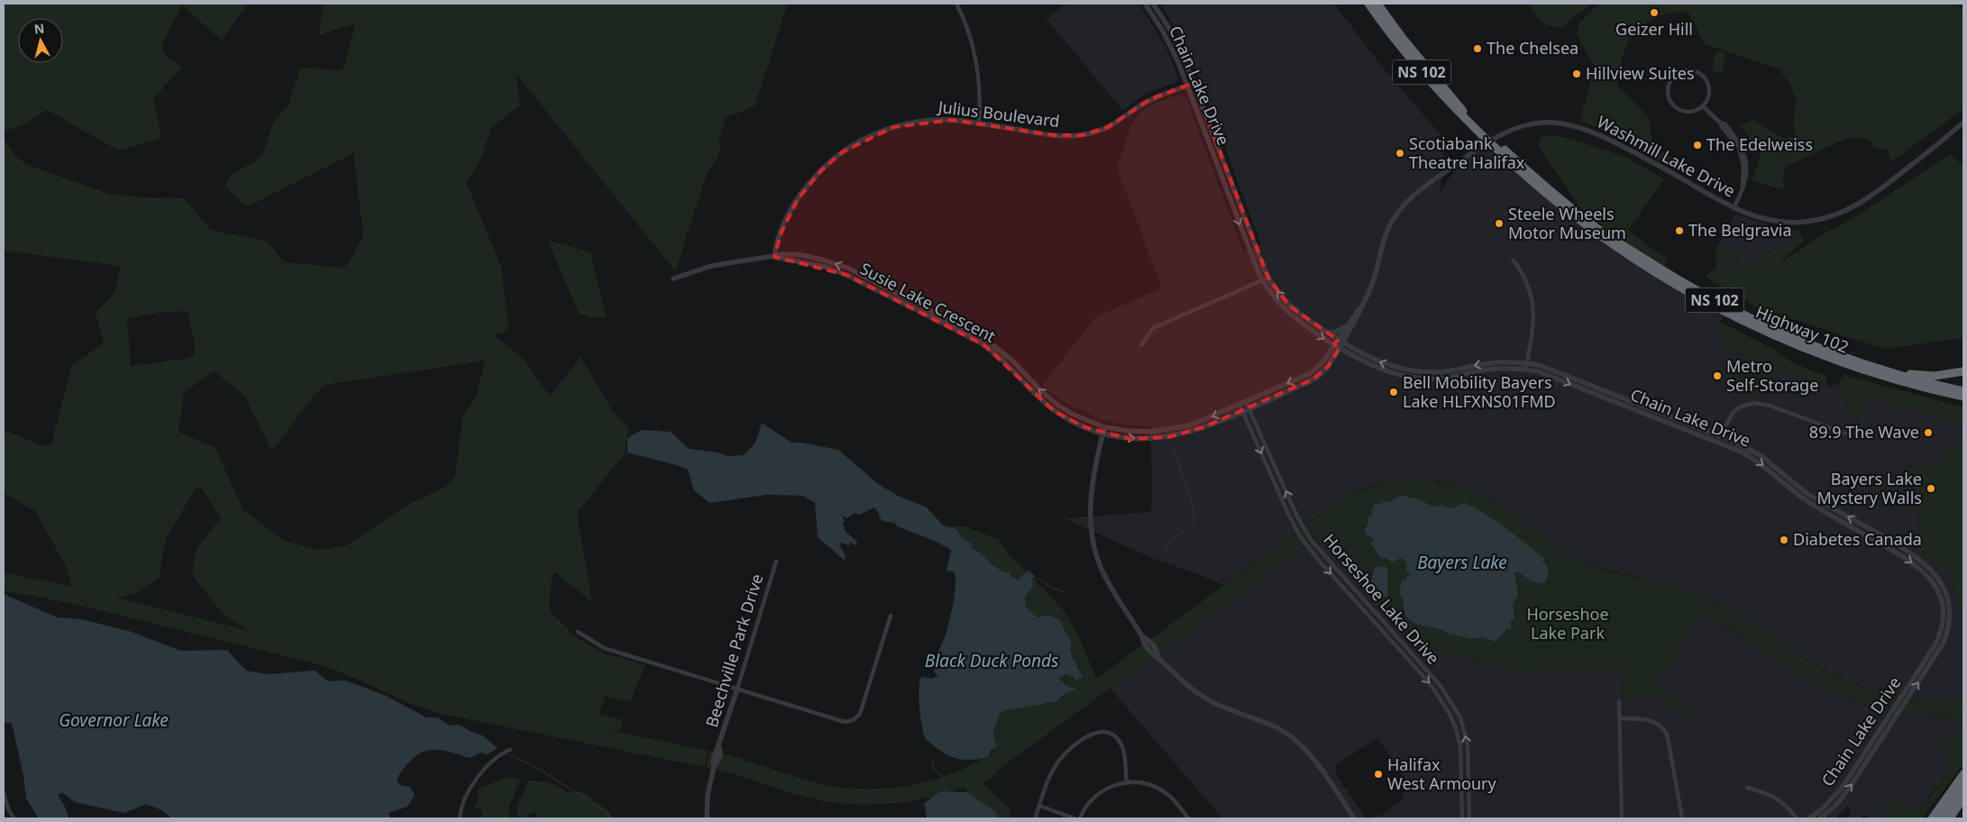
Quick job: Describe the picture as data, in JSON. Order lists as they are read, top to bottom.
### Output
{
  "streets": {
    "highway": ["NS 102", "Highway 102"],
    "street": [
      "Chain Lake Drive",
      "Julius Boulevard",
      "Washmill Lake Drive",
      "Susie Lake Crescent",
      "Horseshoe Lake Drive",
      "Beechville Park Drive"
    ]
  },
  "crossings": [
    ["Chain Lake Drive", "Julius Boulevard"],
    ["Chain Lake Drive", "Washmill Lake Drive"],
    ["Chain Lake Drive", "Susie Lake Crescent"],
    ["Julius Boulevard", "Susie Lake Crescent"],
    ["Washmill Lake Drive", "Susie Lake Crescent"],
    ["Susie Lake Crescent", "Horseshoe Lake Drive"]
  ],
  "water": ["Bayers Lake", "Black Duck Ponds", "Governor Lake"],
  "parks": ["Horseshoe Lake Park"],
  "places": [
    "Geizer Hill",
    "The Chelsea",
    "Hillview Suites",
    "The Edelweiss",
    "Scotiabank Theatre Halifax",
    "Steele Wheels Motor Museum",
    "The Belgravia",
    "Metro Self-Storage",
    "Bell Mobility Bayers Lake HLFXNS01FMD",
    "89.9 The Wave",
    "Bayers Lake Mystery Walls",
    "Diabetes Canada",
    "Halifax West Armoury"
  ],
  "north": "top"
}
